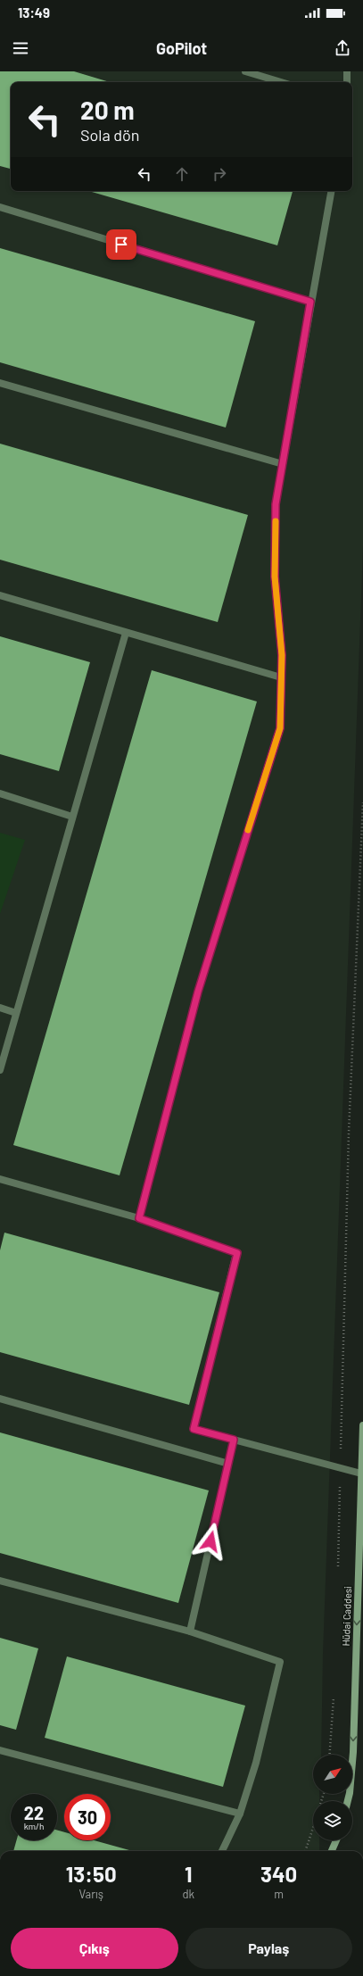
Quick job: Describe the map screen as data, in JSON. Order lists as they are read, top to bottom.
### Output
{
  "streets": {
    "street": ["Hüdai Caddesi"]
  },
  "one_way": ["Hüdai Caddesi"],
  "north": "top right",
  "page": {
    "status": "13:49",
    "header": "GoPilot",
    "turn": ["20 m", "Sola dön"],
    "speed": "22 km/h",
    "limit": "30",
    "eta": [
      "13:50",
      "Varış",
      "1",
      "dk",
      "340",
      "m"
    ],
    "buttons": ["Çıkış", "Paylaş"]
  }
}
